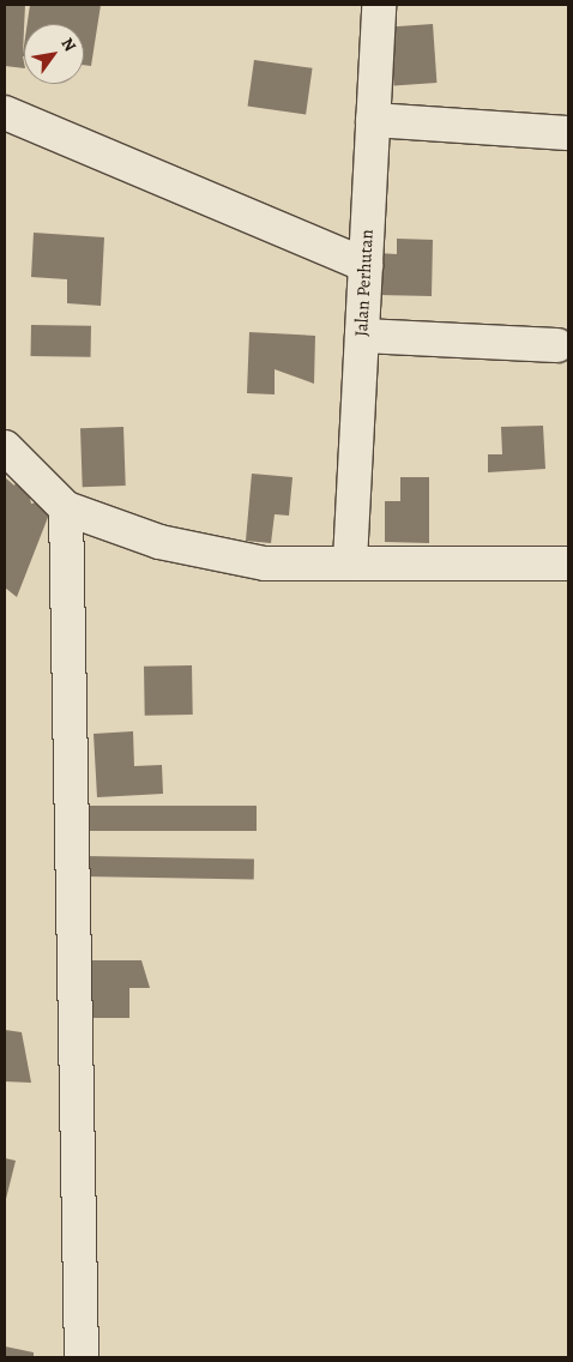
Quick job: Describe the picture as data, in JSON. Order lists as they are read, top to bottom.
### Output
{
  "streets": {
    "street": ["Jalan Perhutan"]
  },
  "north": "top right"
}
